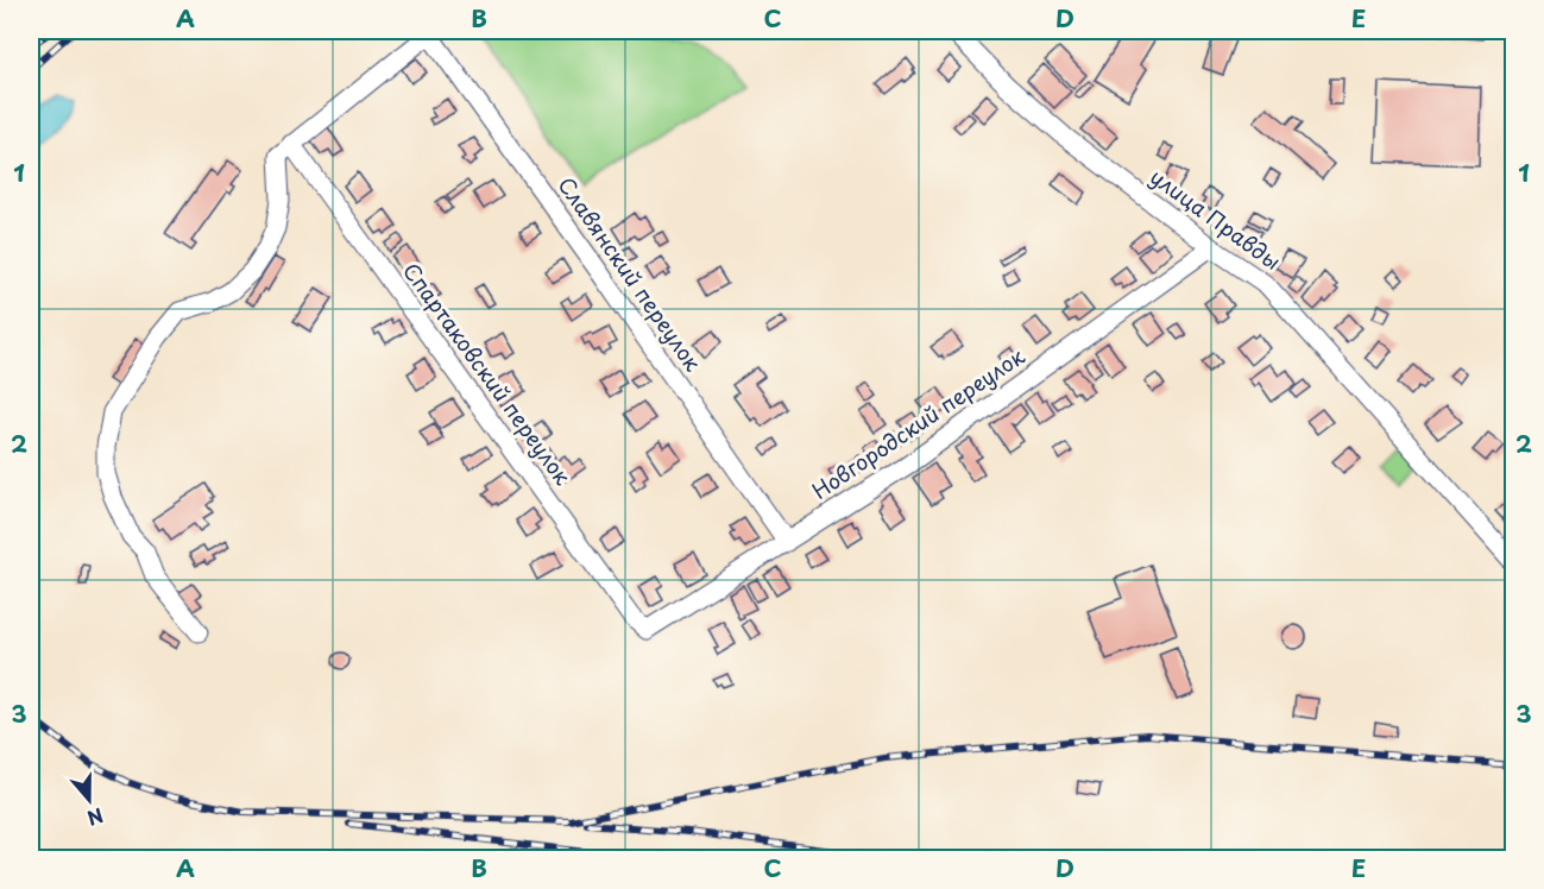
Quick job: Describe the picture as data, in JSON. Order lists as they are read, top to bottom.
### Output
{
  "streets": {
    "street": [
      "улица Правды",
      "Славянский переулок",
      "Спартаковский переулок",
      "Новгородский переулок"
    ]
  },
  "crossings": [
    ["улица Правды", "Новгородский переулок"],
    ["Славянский переулок", "Спартаковский переулок"],
    ["Славянский переулок", "Новгородский переулок"],
    ["Спартаковский переулок", "Новгородский переулок"]
  ],
  "north": "bottom",
  "grid": {
    "columns": [
      "A",
      "B",
      "C",
      "D",
      "E"
    ],
    "rows": ["1", "2", "3"]
  }
}
